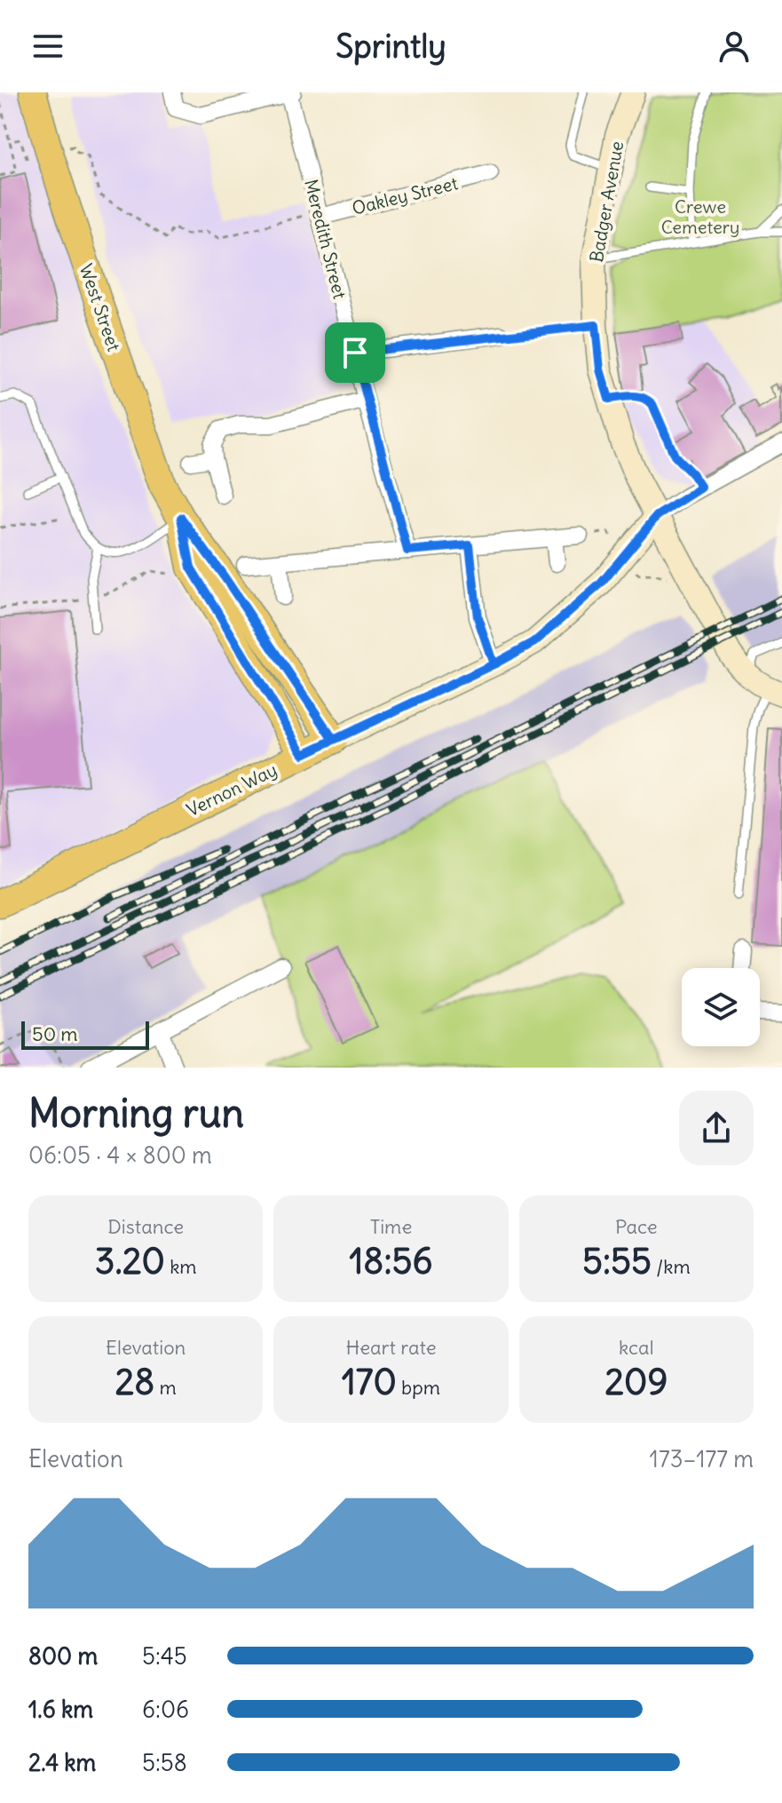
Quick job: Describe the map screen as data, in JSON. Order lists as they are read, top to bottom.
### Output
{
  "streets": {
    "main road": ["Badger Avenue", "West Street", "Vernon Way"],
    "street": ["Oakley Street", "Meredith Street"]
  },
  "crossings": [
    ["Oakley Street", "Meredith Street"],
    ["Badger Avenue", "Vernon Way"],
    ["West Street", "Vernon Way"]
  ],
  "parks": ["Crewe Cemetery"],
  "scale_bar": "50 m",
  "page": {
    "header": "Sprintly",
    "scale": "50 m",
    "heading": ["Morning run", "06:05 · 4 × 800 m"],
    "stats": [
      ["Distance", "3.20 km"],
      ["Time", "18:56"],
      ["Pace", "5:55 /km"],
      ["Elevation", "28 m"],
      ["Heart rate", "170 bpm"],
      ["kcal", "209"]
    ],
    "chart": ["Elevation", "173–177 m"],
    "list": [
      {
        "name": "800 m",
        "note": "5:45"
      },
      {
        "name": "1.6 km",
        "note": "6:06"
      },
      {
        "name": "2.4 km",
        "note": "5:58"
      }
    ]
  }
}
